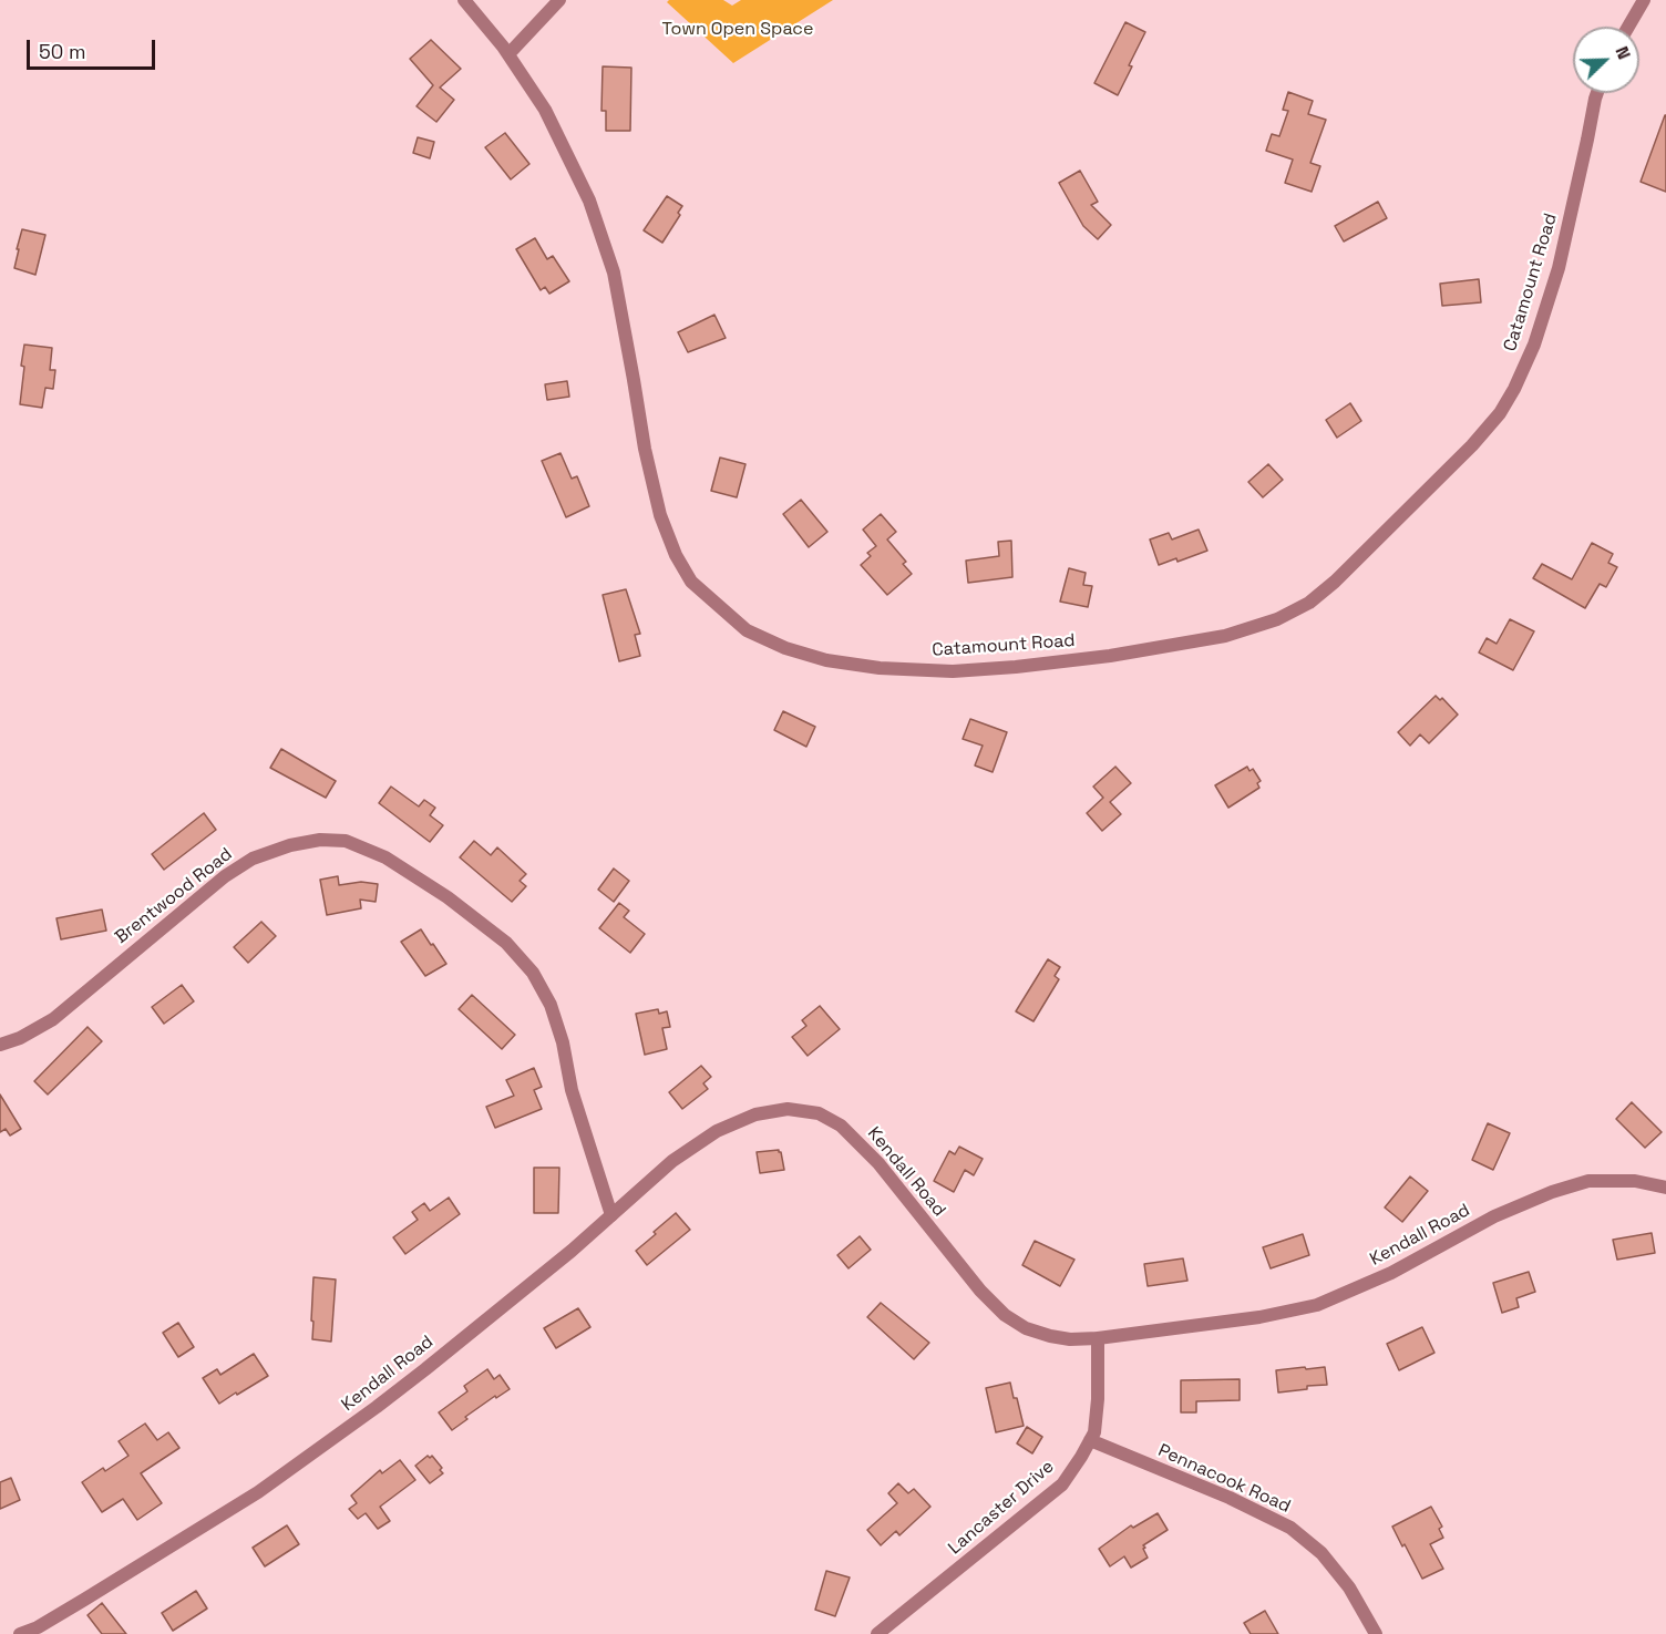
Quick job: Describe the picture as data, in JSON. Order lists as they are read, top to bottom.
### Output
{
  "streets": {
    "street": [
      "Catamount Road",
      "Brentwood Road",
      "Kendall Road",
      "Pennacook Road",
      "Lancaster Drive"
    ]
  },
  "crossings": [
    ["Brentwood Road", "Kendall Road"],
    ["Kendall Road", "Lancaster Drive"],
    ["Pennacook Road", "Lancaster Drive"]
  ],
  "parks": ["Town Open Space"],
  "scale_bar": "50 m",
  "north": "top right"
}
